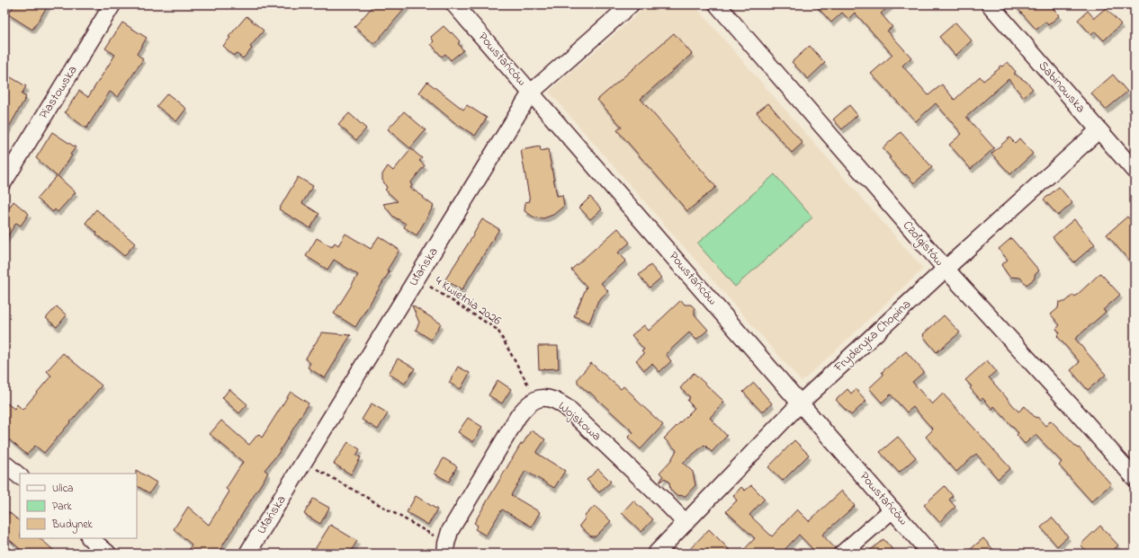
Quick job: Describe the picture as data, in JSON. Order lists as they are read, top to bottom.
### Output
{
  "streets": {
    "street": [
      "Powstańców",
      "Sabinowska",
      "Piastowska",
      "Czołgistów",
      "Ułańska",
      "Fryderyka Chopina",
      "Wojskowa"
    ],
    "path": ["4 Kwietnia 2026"]
  },
  "crossings": [
    ["Powstańców", "Ułańska"],
    ["Powstańców", "Fryderyka Chopina"],
    ["Sabinowska", "Fryderyka Chopina"],
    ["Czołgistów", "Fryderyka Chopina"],
    ["Ułańska", "4 Kwietnia 2026"],
    ["4 Kwietnia 2026", "Wojskowa"],
    ["Fryderyka Chopina", "Wojskowa"]
  ],
  "legend": ["Ulica", "Park", "Budynek"]
}
